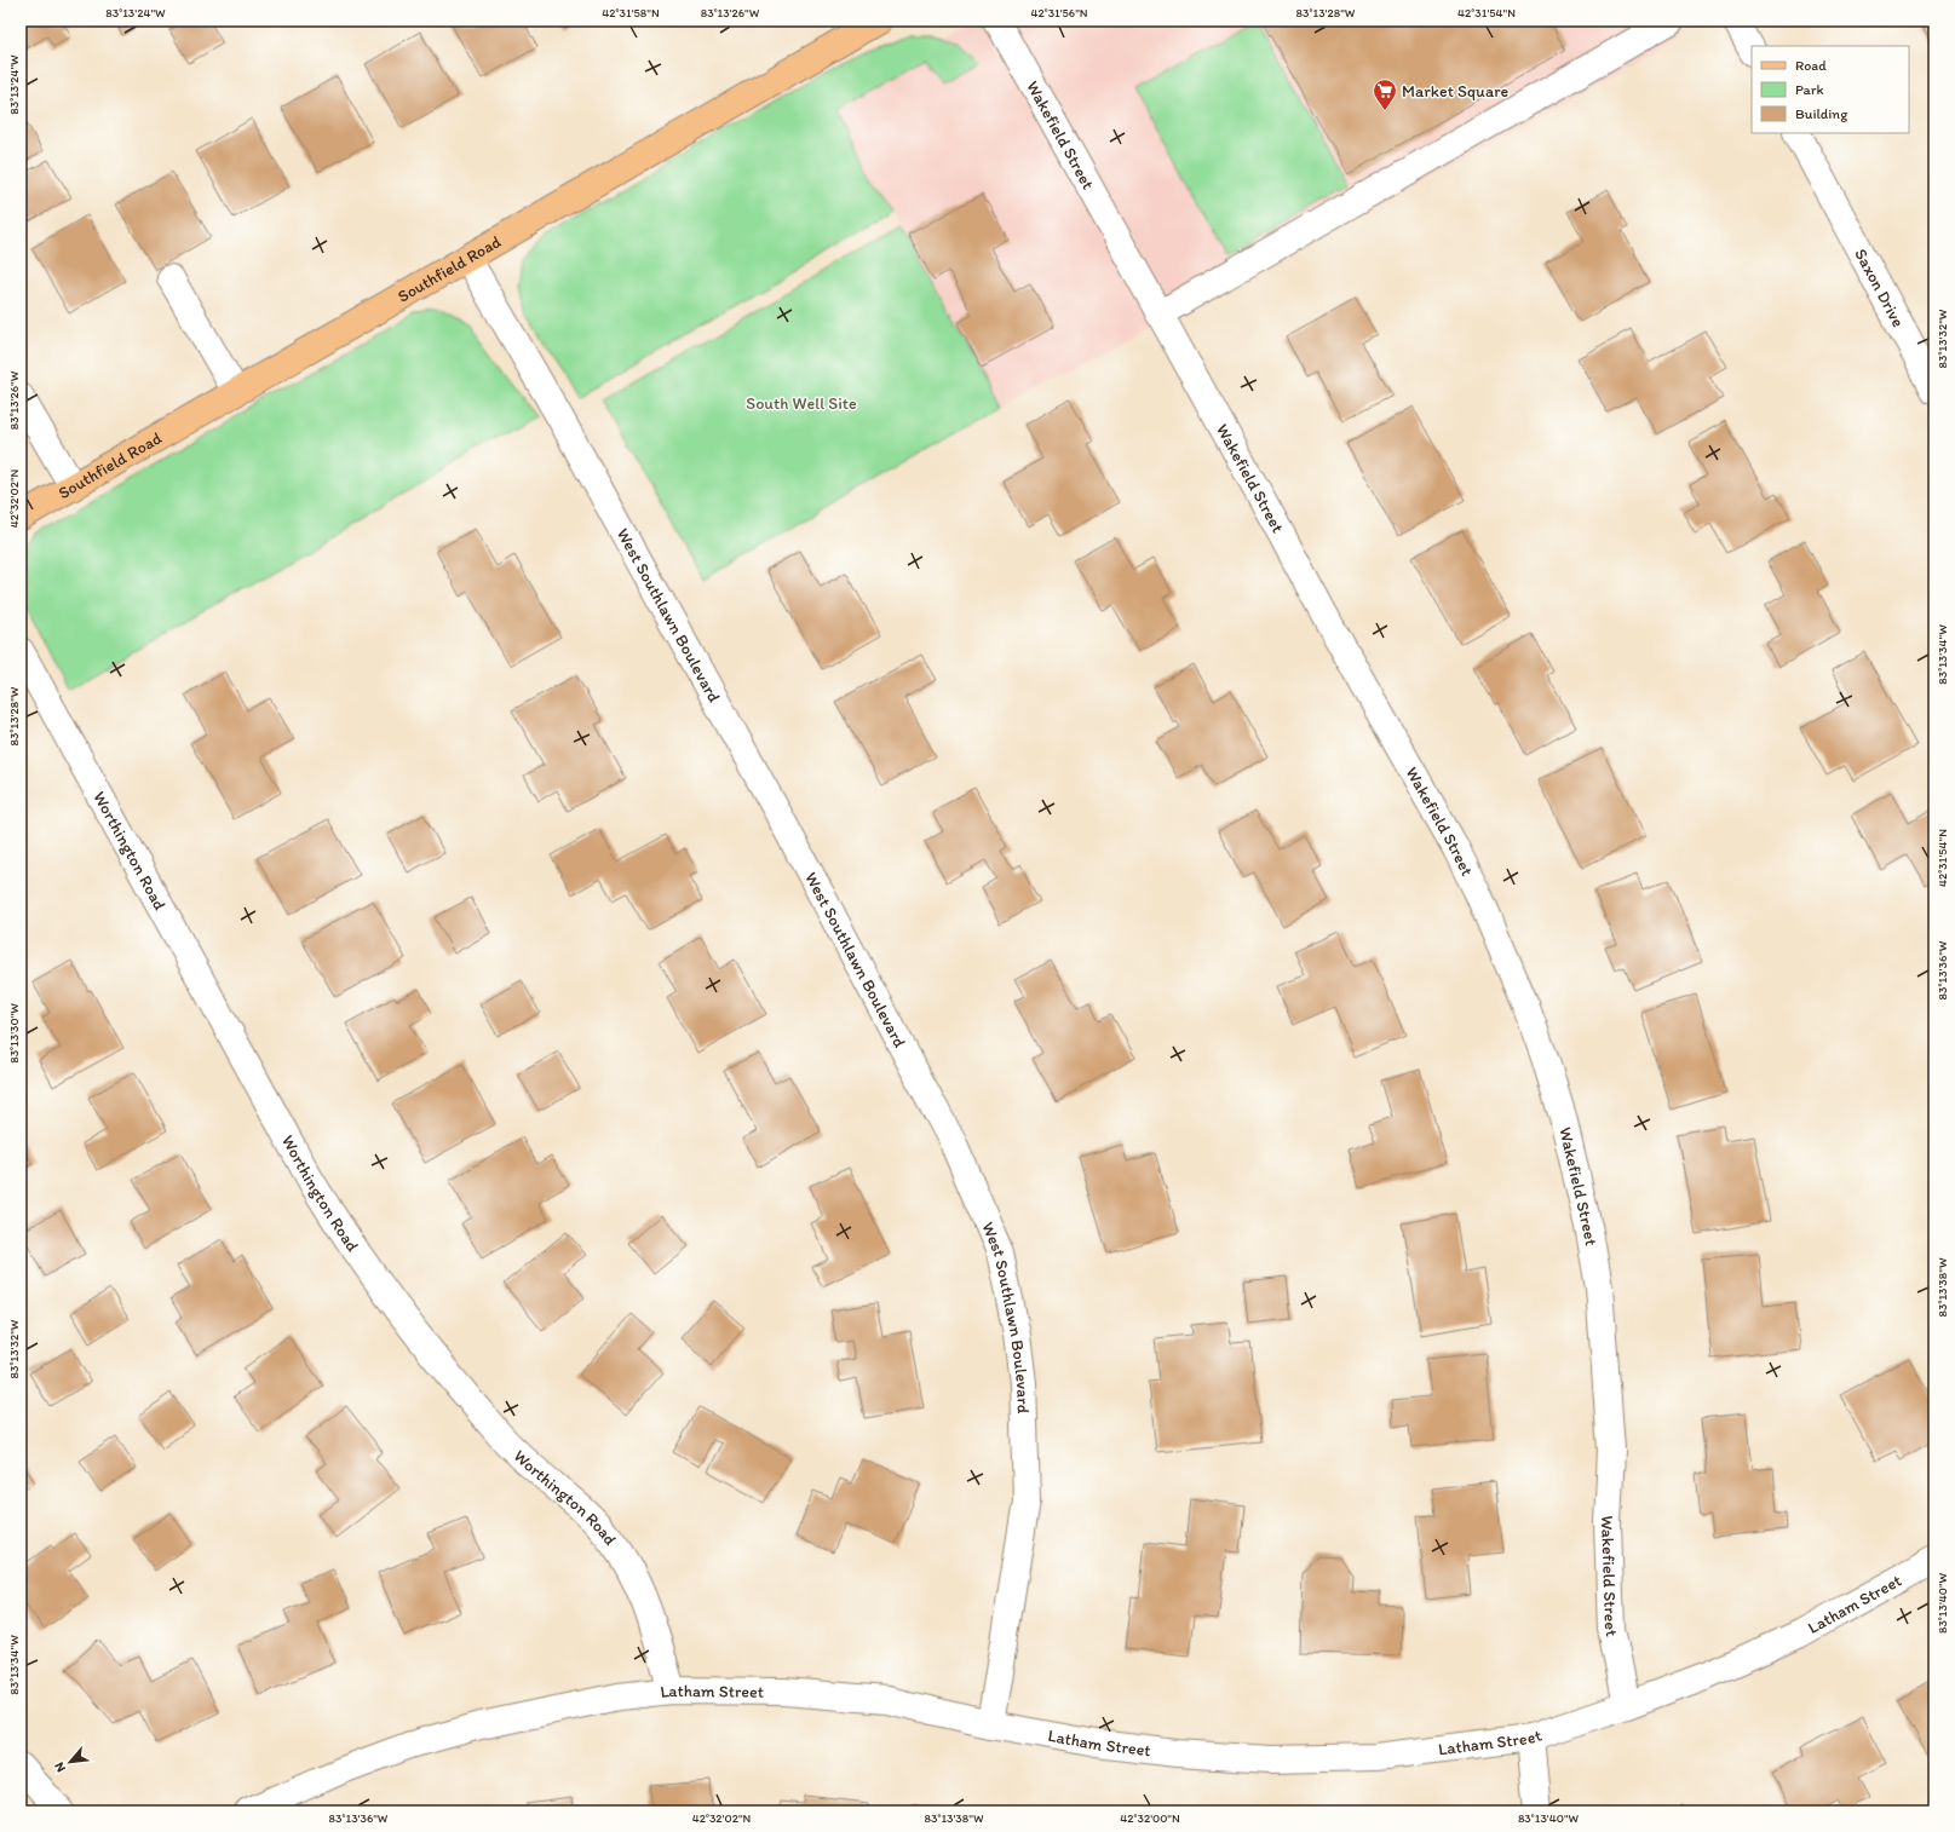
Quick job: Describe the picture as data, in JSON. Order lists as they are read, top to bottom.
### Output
{
  "streets": {
    "main road": ["Southfield Road"],
    "street": [
      "Wakefield Street",
      "Saxon Drive",
      "West Southlawn Boulevard",
      "Worthington Road",
      "Latham Street"
    ]
  },
  "crossings": [
    ["Wakefield Street", "Latham Street"],
    ["Southfield Road", "West Southlawn Boulevard"],
    ["West Southlawn Boulevard", "Latham Street"],
    ["Worthington Road", "Latham Street"]
  ],
  "parks": ["South Well Site"],
  "places": {
    "supermarket": ["Market Square"]
  },
  "legend": ["Road", "Park", "Building"],
  "north": "bottom left",
  "coordinates": [
    "83°13'24\"W",
    "42°31'58\"N",
    "83°13'26\"W",
    "42°31'56\"N",
    "83°13'28\"W",
    "42°31'54\"N",
    "83°13'32\"W",
    "42°32'02\"N",
    "83°13'34\"W",
    "83°13'36\"W",
    "83°13'30\"W",
    "83°13'38\"W",
    "83°13'40\"W",
    "42°32'00\"N"
  ]
}
